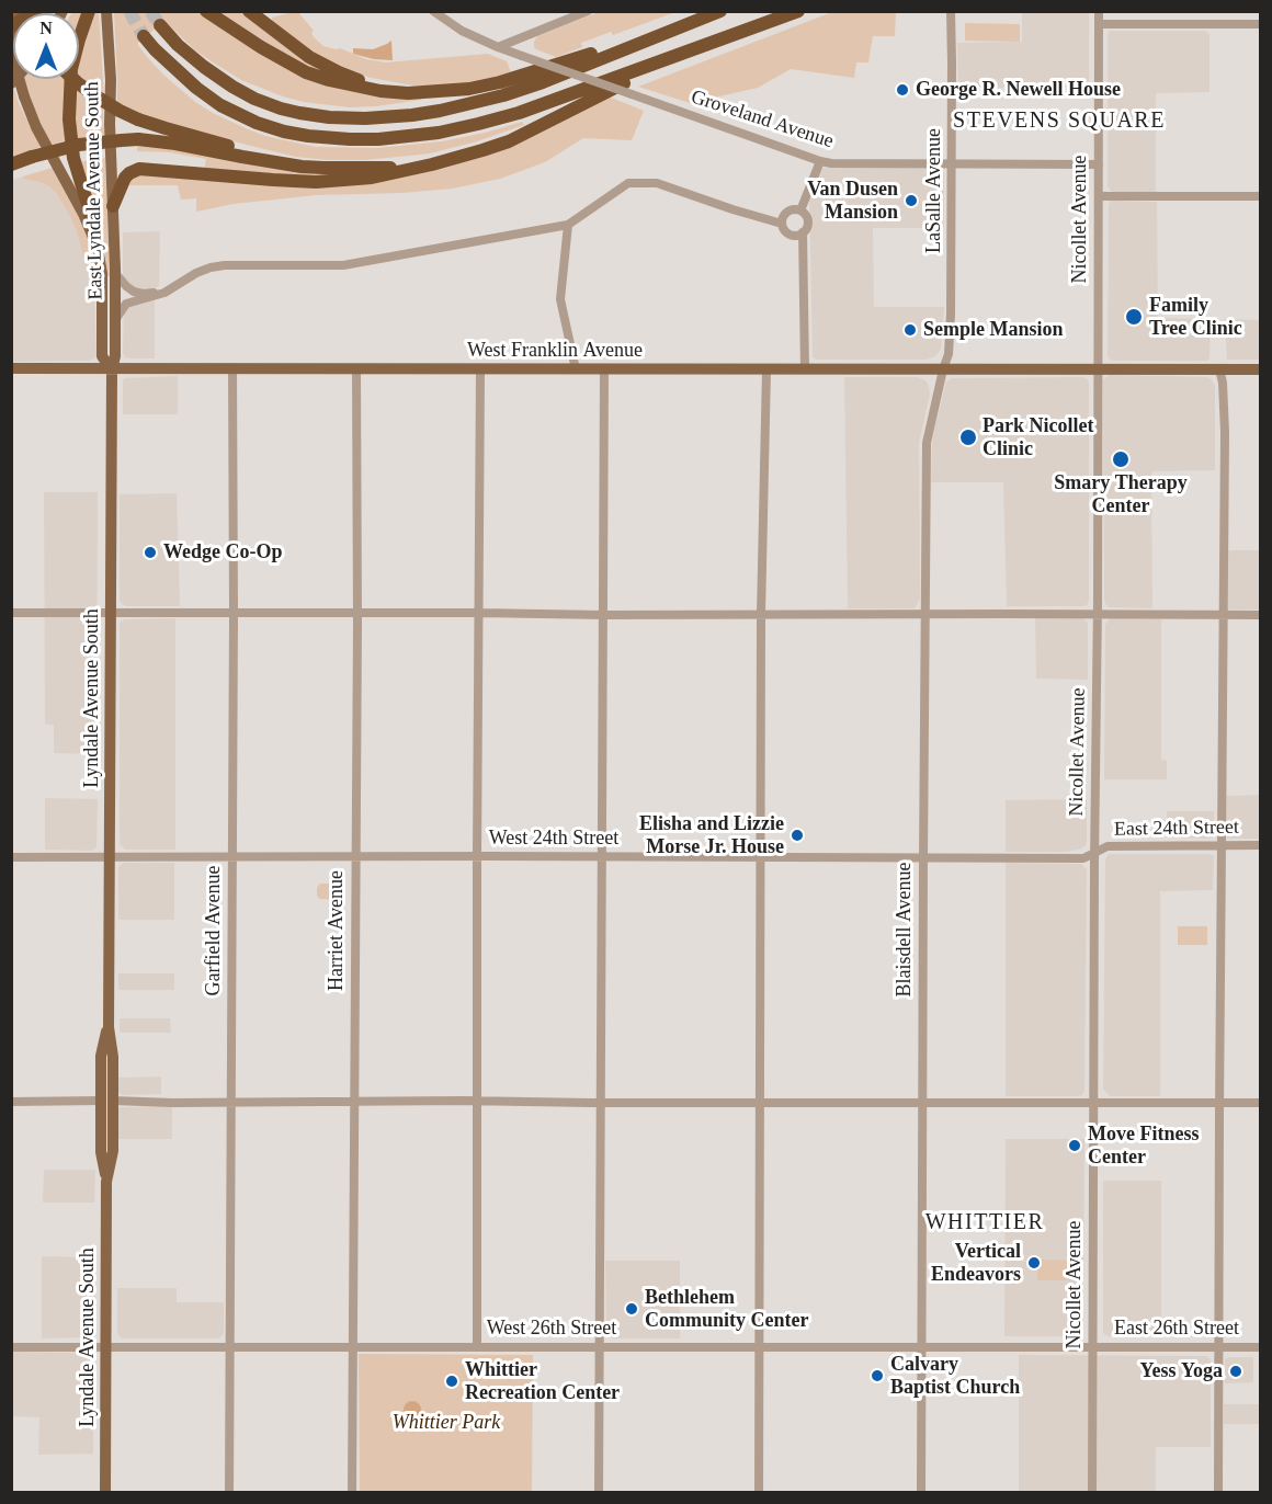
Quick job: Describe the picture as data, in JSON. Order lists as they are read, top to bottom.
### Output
{
  "streets": {
    "main road": ["East Lyndale Avenue South", "West Franklin Avenue", "Lyndale Avenue South"],
    "street": [
      "Groveland Avenue",
      "LaSalle Avenue",
      "Nicollet Avenue",
      "East 24th Street",
      "West 24th Street",
      "Blaisdell Avenue",
      "Garfield Avenue",
      "Harriet Avenue",
      "West 26th Street",
      "East 26th Street"
    ]
  },
  "crossings": [
    ["Groveland Avenue", "LaSalle Avenue"],
    ["Groveland Avenue", "Nicollet Avenue"],
    ["East Lyndale Avenue South", "West Franklin Avenue"],
    ["East Lyndale Avenue South", "Lyndale Avenue South"],
    ["LaSalle Avenue", "West Franklin Avenue"],
    ["LaSalle Avenue", "Blaisdell Avenue"],
    ["Nicollet Avenue", "West Franklin Avenue"],
    ["Nicollet Avenue", "East 24th Street"],
    ["Nicollet Avenue", "West 24th Street"],
    ["Nicollet Avenue", "West 26th Street"],
    ["Nicollet Avenue", "East 26th Street"],
    ["West Franklin Avenue", "Lyndale Avenue South"],
    ["West Franklin Avenue", "Blaisdell Avenue"],
    ["West Franklin Avenue", "Garfield Avenue"],
    ["West Franklin Avenue", "Harriet Avenue"],
    ["Lyndale Avenue South", "West 24th Street"],
    ["Lyndale Avenue South", "West 26th Street"],
    ["East 24th Street", "West 24th Street"],
    ["West 24th Street", "Blaisdell Avenue"],
    ["West 24th Street", "Garfield Avenue"],
    ["West 24th Street", "Harriet Avenue"],
    ["Blaisdell Avenue", "West 26th Street"],
    ["Garfield Avenue", "West 26th Street"],
    ["Harriet Avenue", "West 26th Street"],
    ["West 26th Street", "East 26th Street"]
  ],
  "districts": ["STEVENS SQUARE", "WHITTIER"],
  "parks": ["Whittier Park"],
  "places": [
    "George R. Newell House",
    "Van Dusen Mansion",
    "Family Tree Clinic",
    "Semple Mansion",
    "Park Nicollet Clinic",
    "Smary Therapy Center",
    "Wedge Co-Op",
    "Elisha and Lizzie Morse Jr. House",
    "Move Fitness Center",
    "Vertical Endeavors",
    "Bethlehem Community Center",
    "Yess Yoga",
    "Calvary Baptist Church",
    "Whittier Recreation Center"
  ],
  "north": "top"
}
